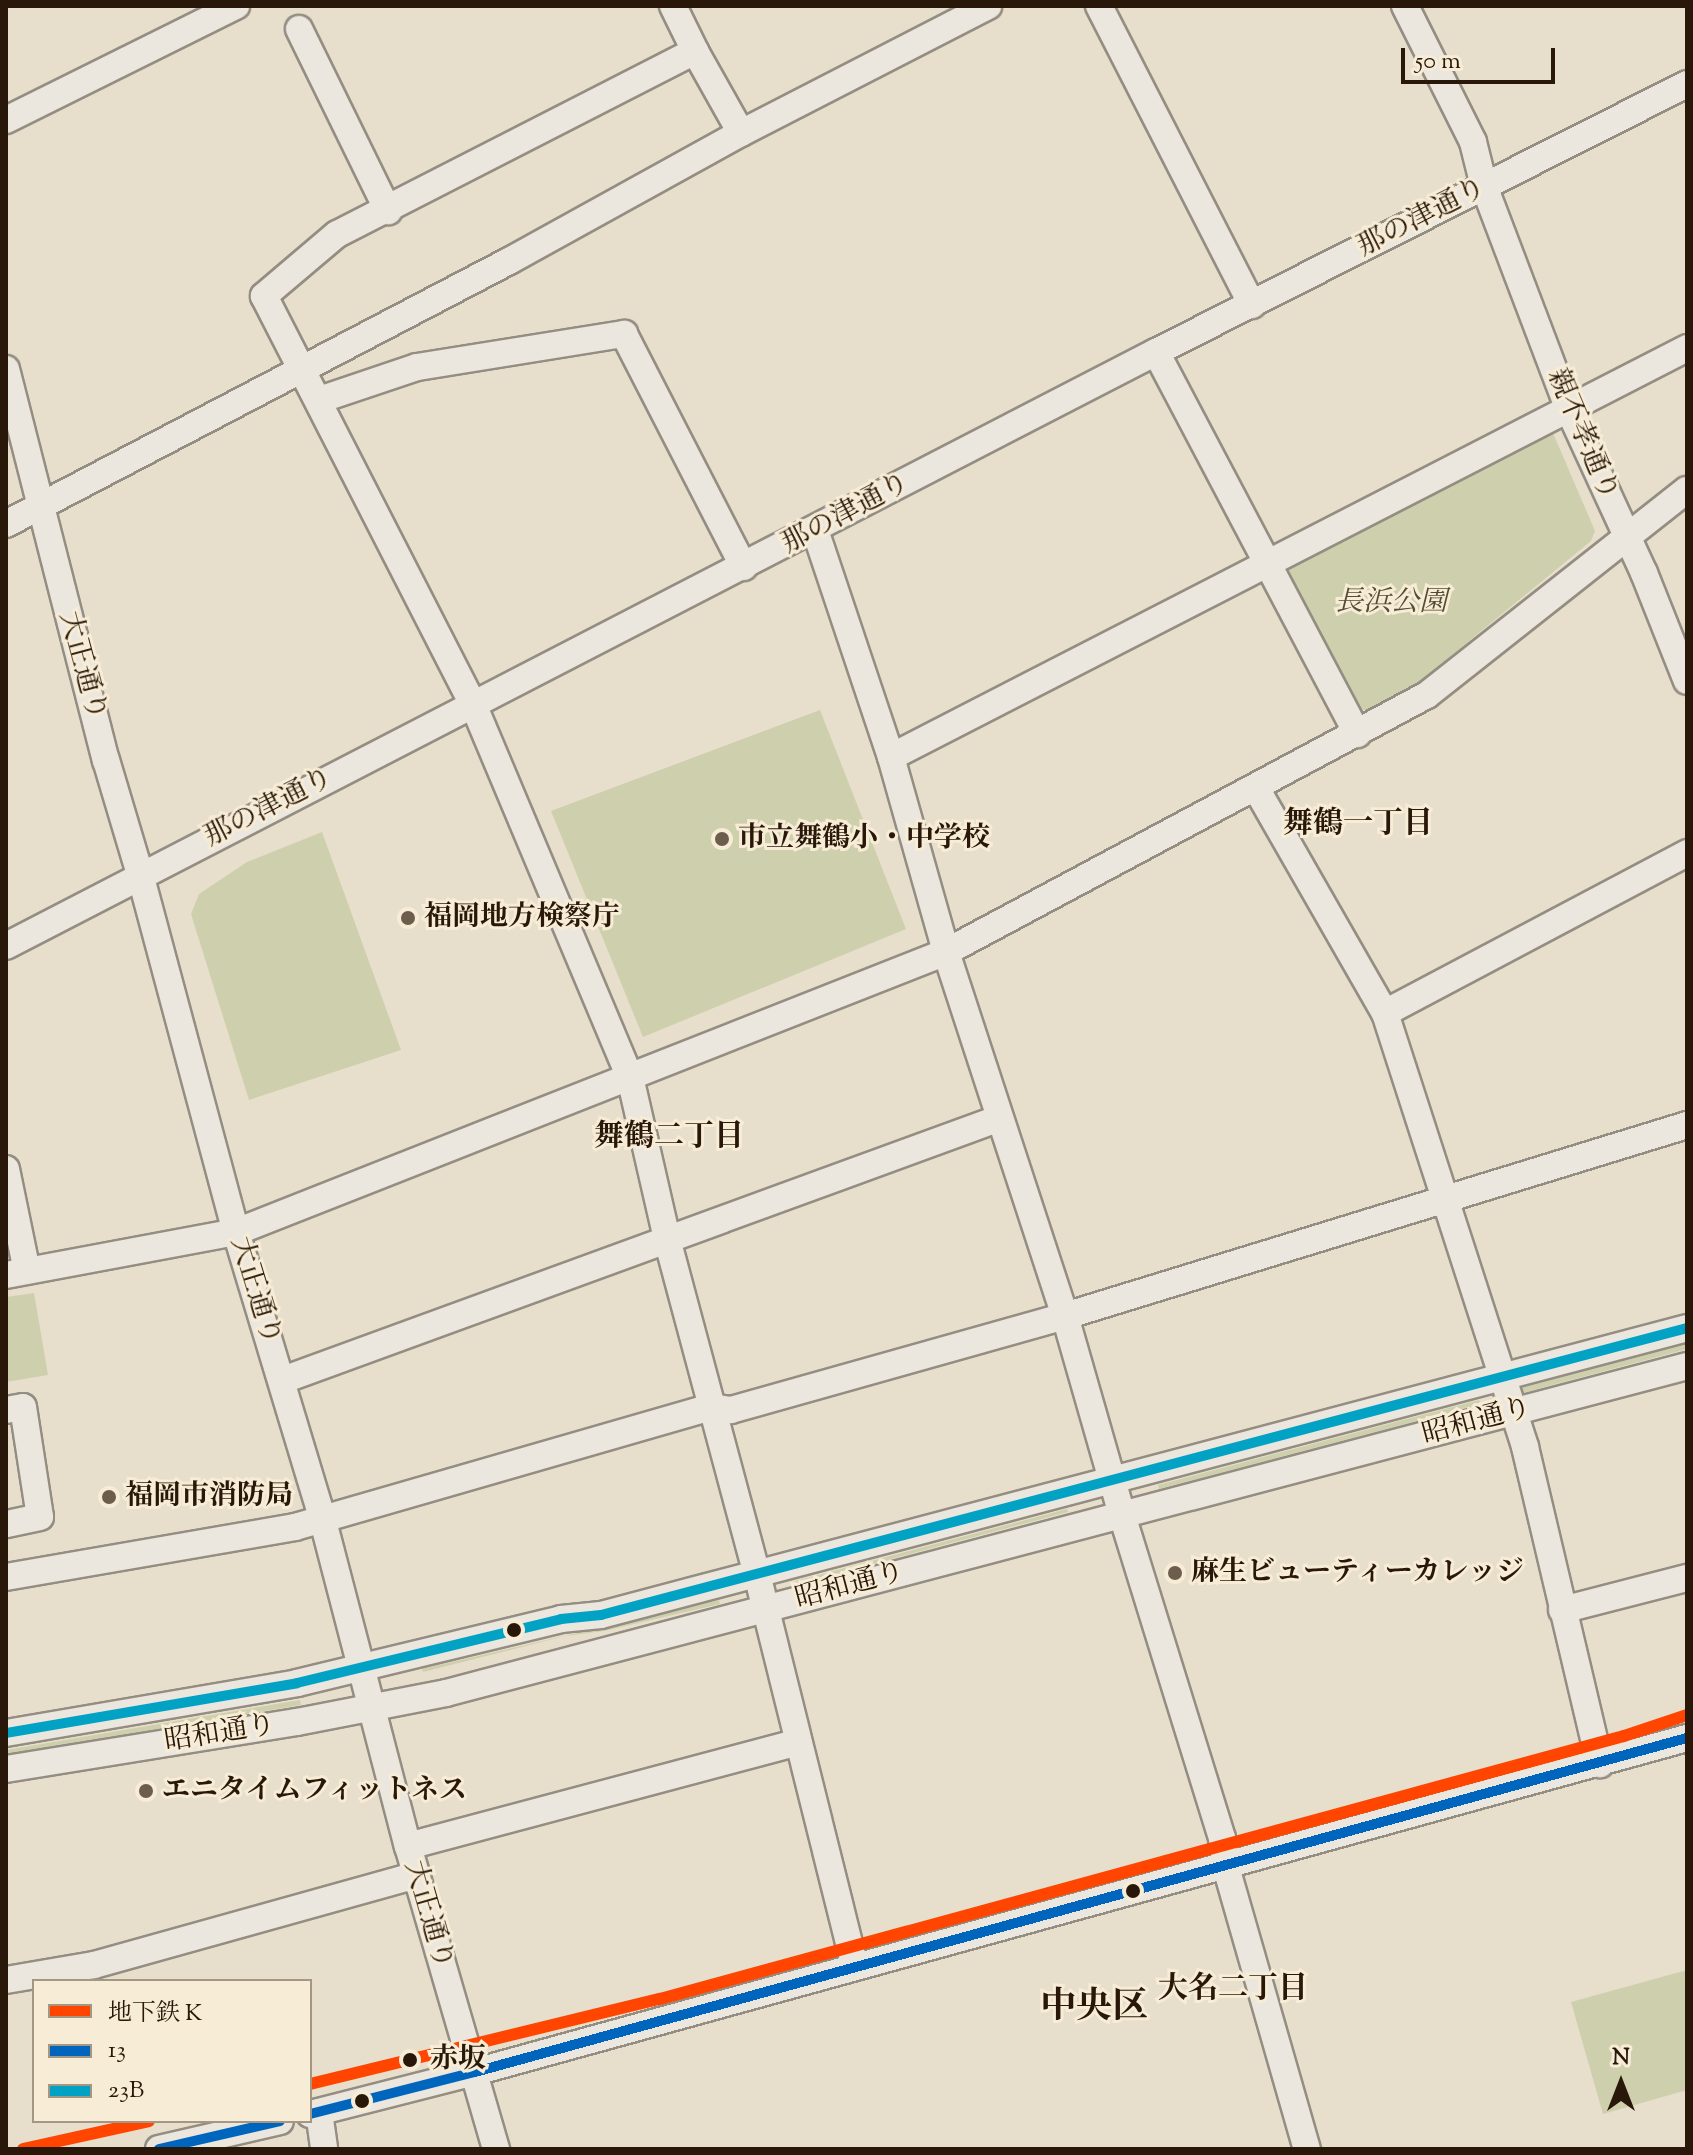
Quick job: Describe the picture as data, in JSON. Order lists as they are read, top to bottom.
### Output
{
  "streets": {
    "street": [
      "那の津通り",
      "親不孝通り",
      "大正通り",
      "昭和通り"
    ]
  },
  "crossings": [
    ["那の津通り", "親不孝通り"],
    ["那の津通り", "大正通り"],
    ["大正通り", "昭和通り"]
  ],
  "districts": [
    "舞鶴一丁目",
    "舞鶴二丁目",
    "大名二丁目",
    "中央区"
  ],
  "parks": ["長浜公園"],
  "places": [
    "市立舞鶴小・中学校",
    "福岡地方検察庁",
    "福岡市消防局",
    "麻生ビューティーカレッジ",
    "エニタイムフィットネス",
    "赤坂"
  ],
  "lines": ["transit line 23B", "metro line K", "transit line 13"],
  "legend": ["地下鉄 K", "13", "23B"],
  "scale_bar": "50 m",
  "north": "top"
}
